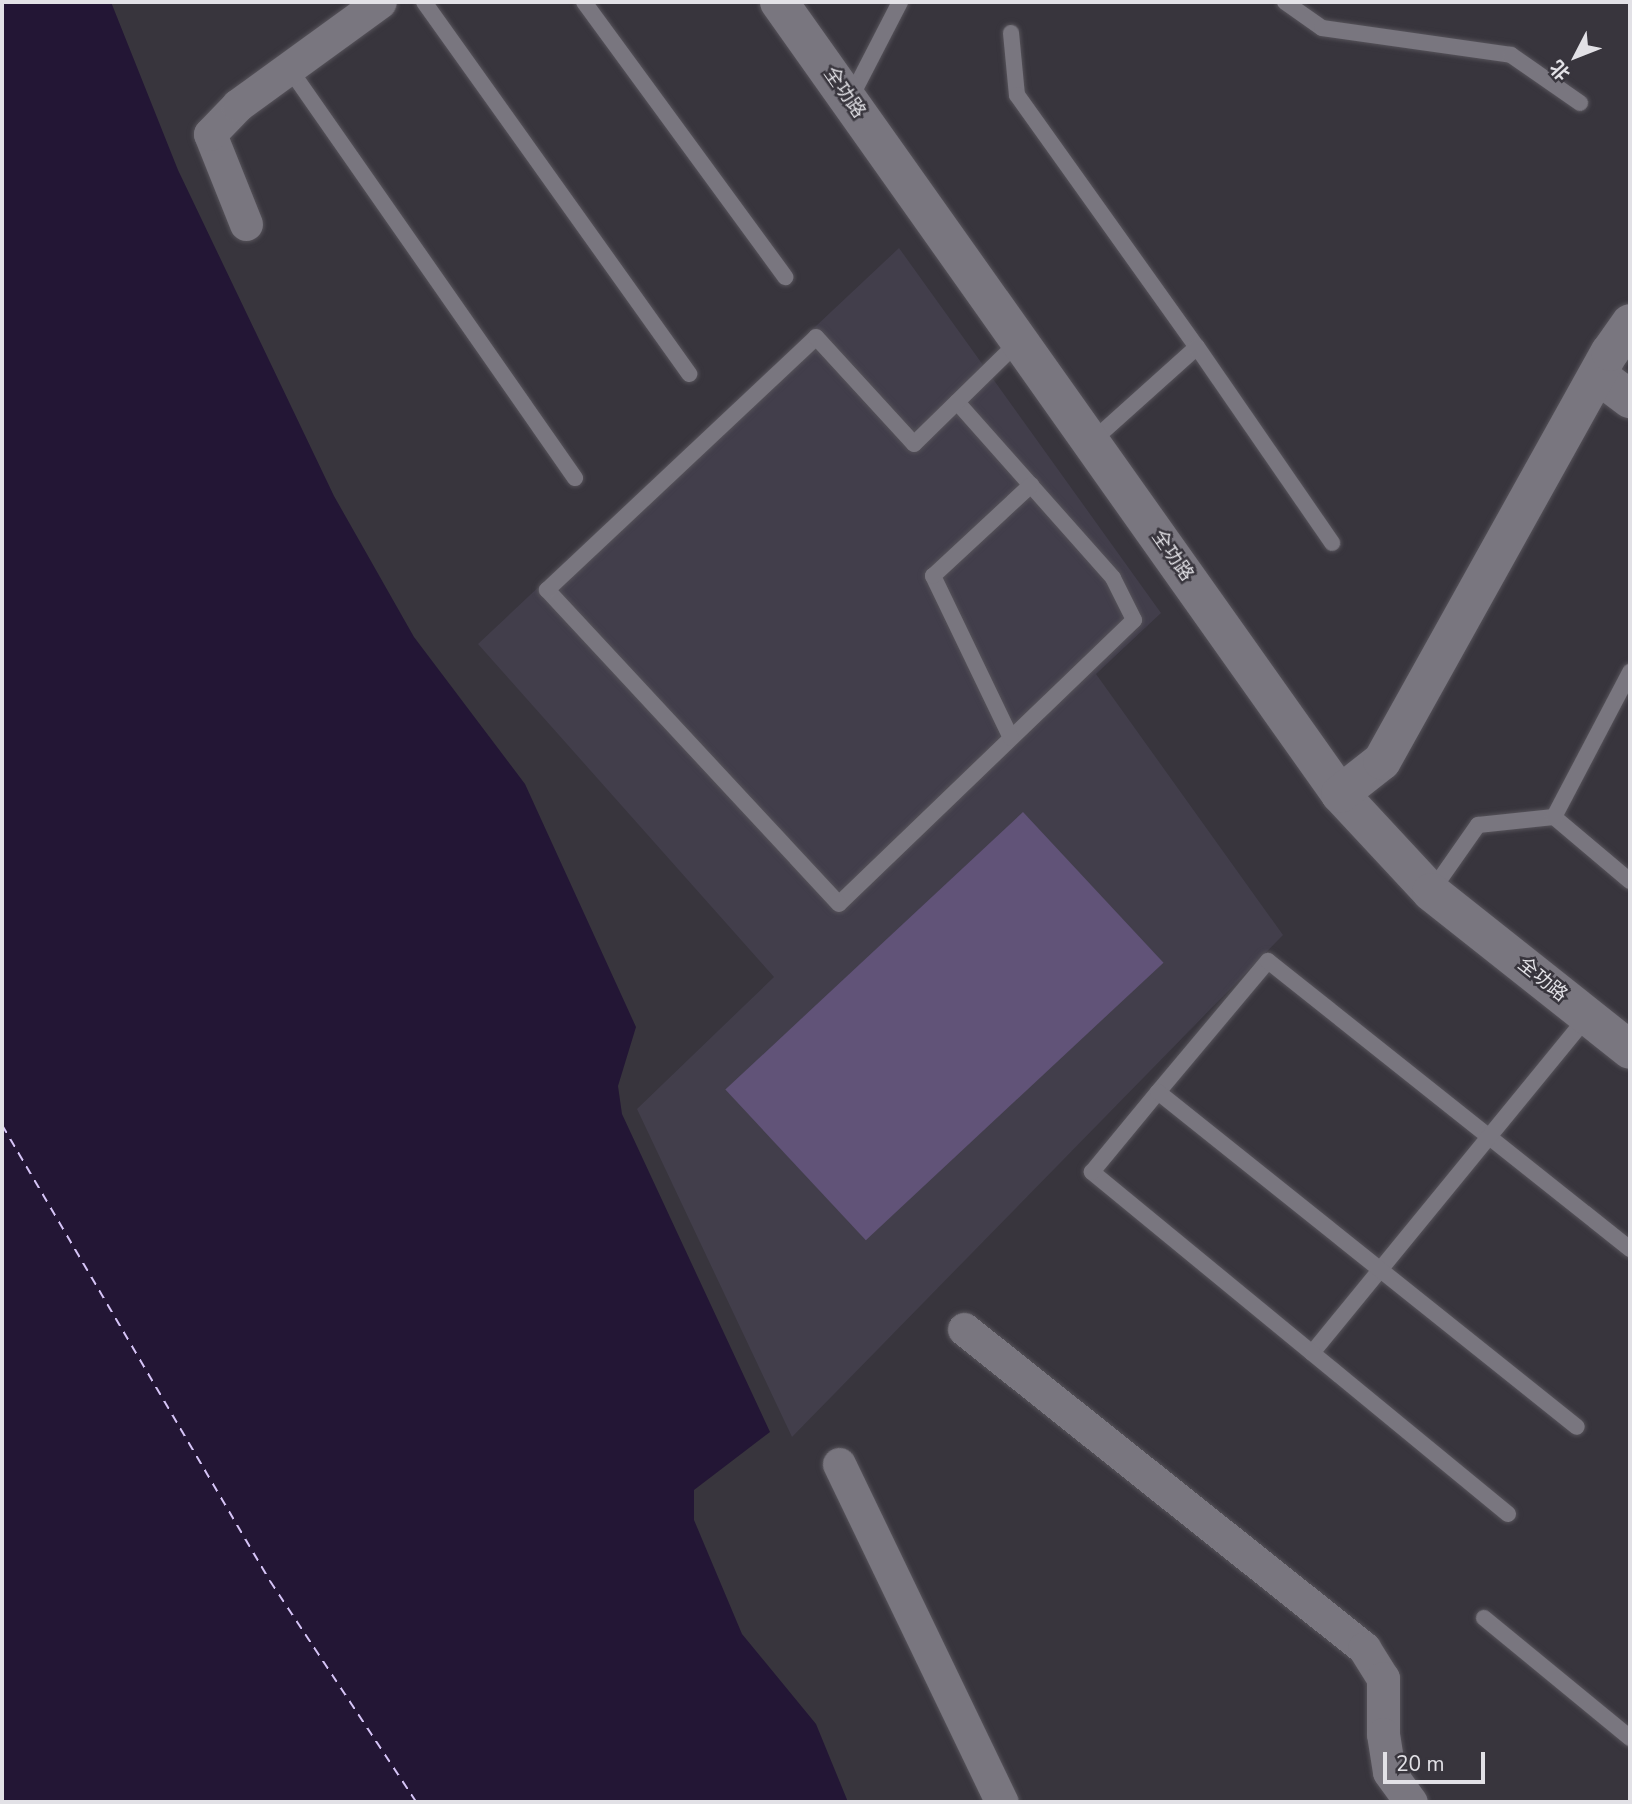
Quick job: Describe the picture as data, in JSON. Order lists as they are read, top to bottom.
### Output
{
  "streets": {
    "street": ["全功路"]
  },
  "scale_bar": "20 m",
  "north": "bottom left"
}
